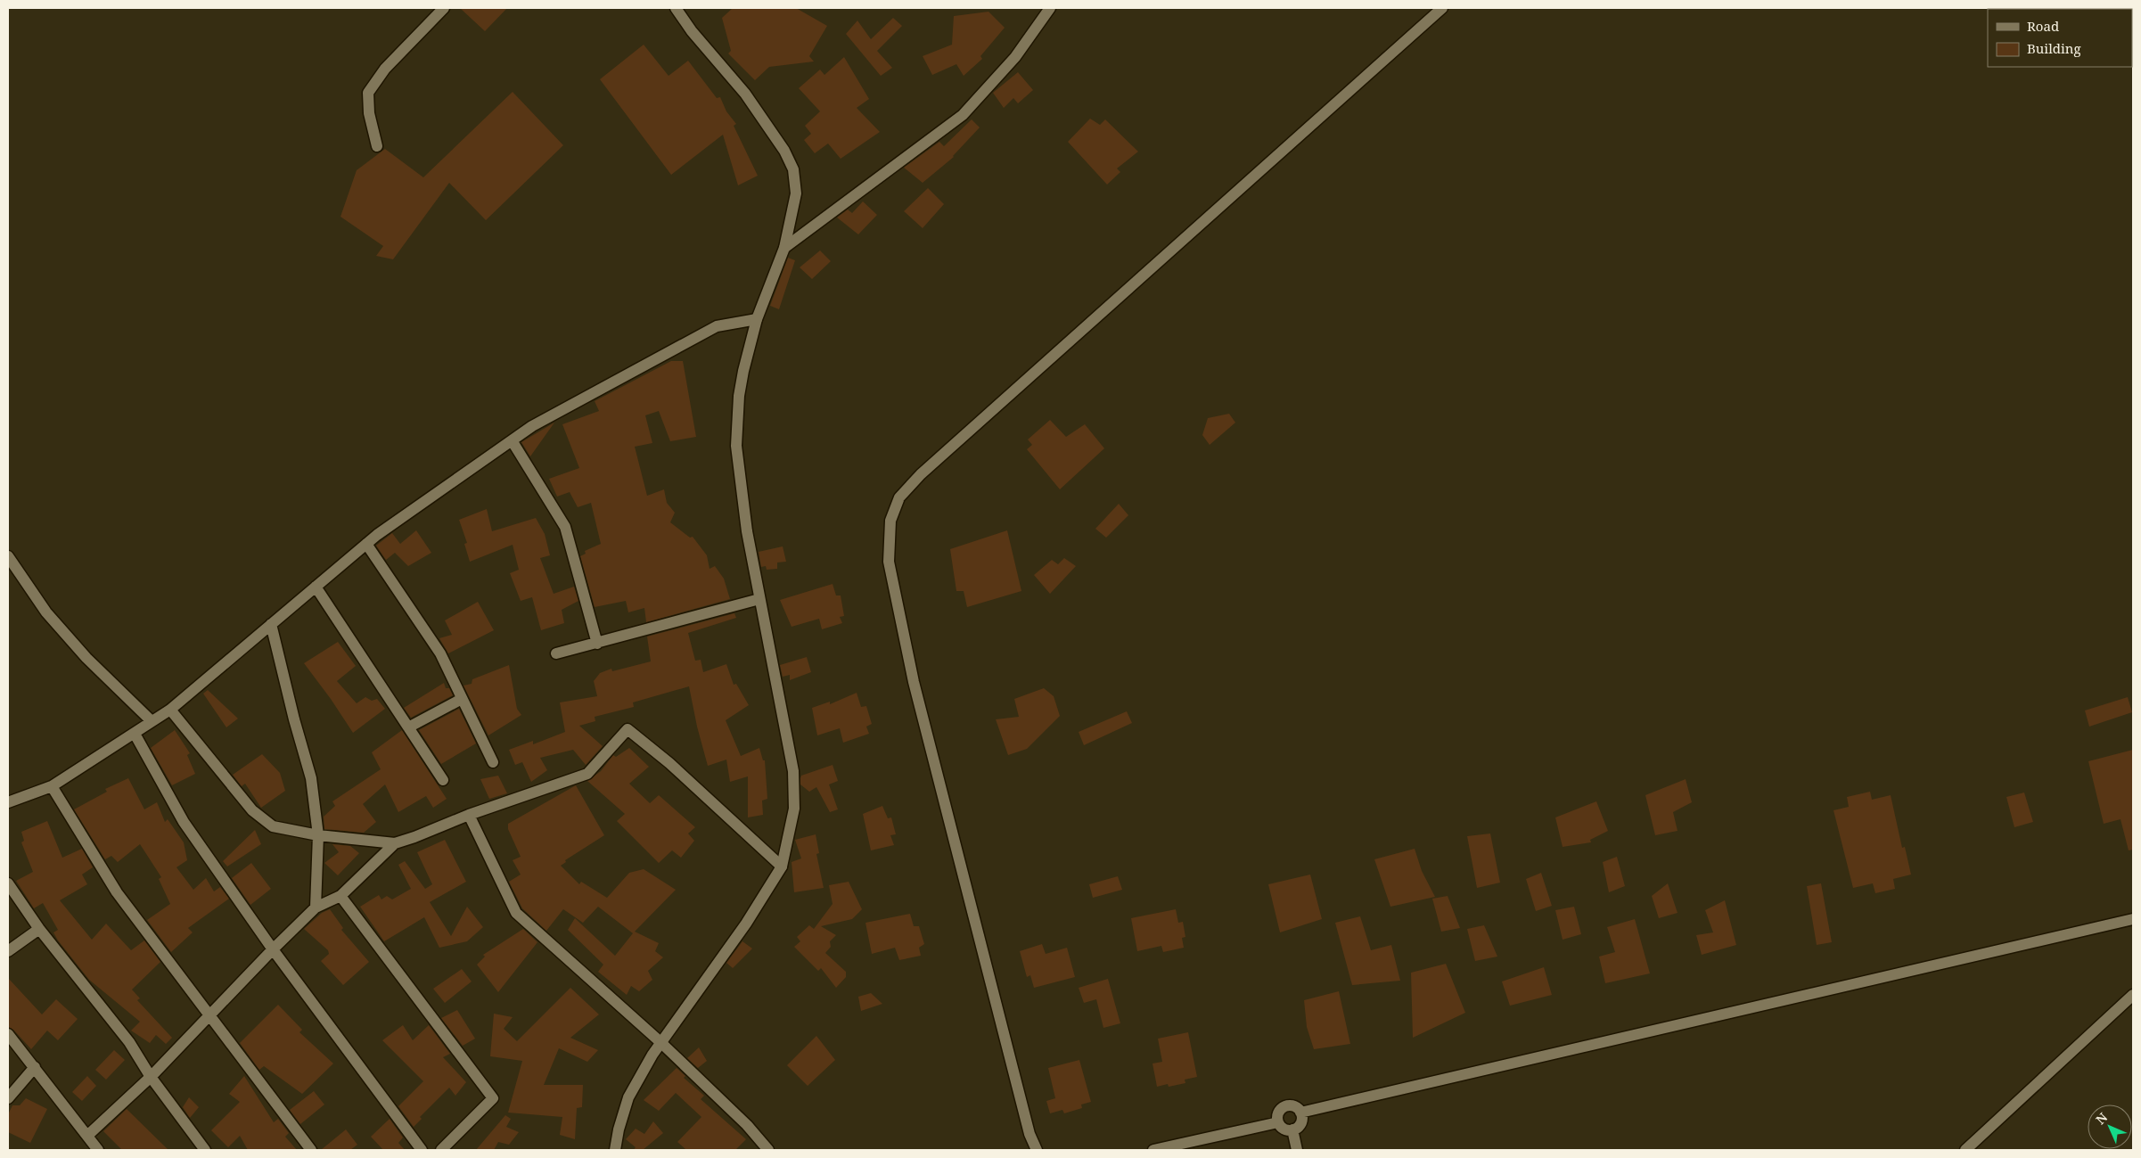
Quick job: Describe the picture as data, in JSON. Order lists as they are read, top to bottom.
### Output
{
  "legend": ["Road", "Building"],
  "north": "top left"
}
